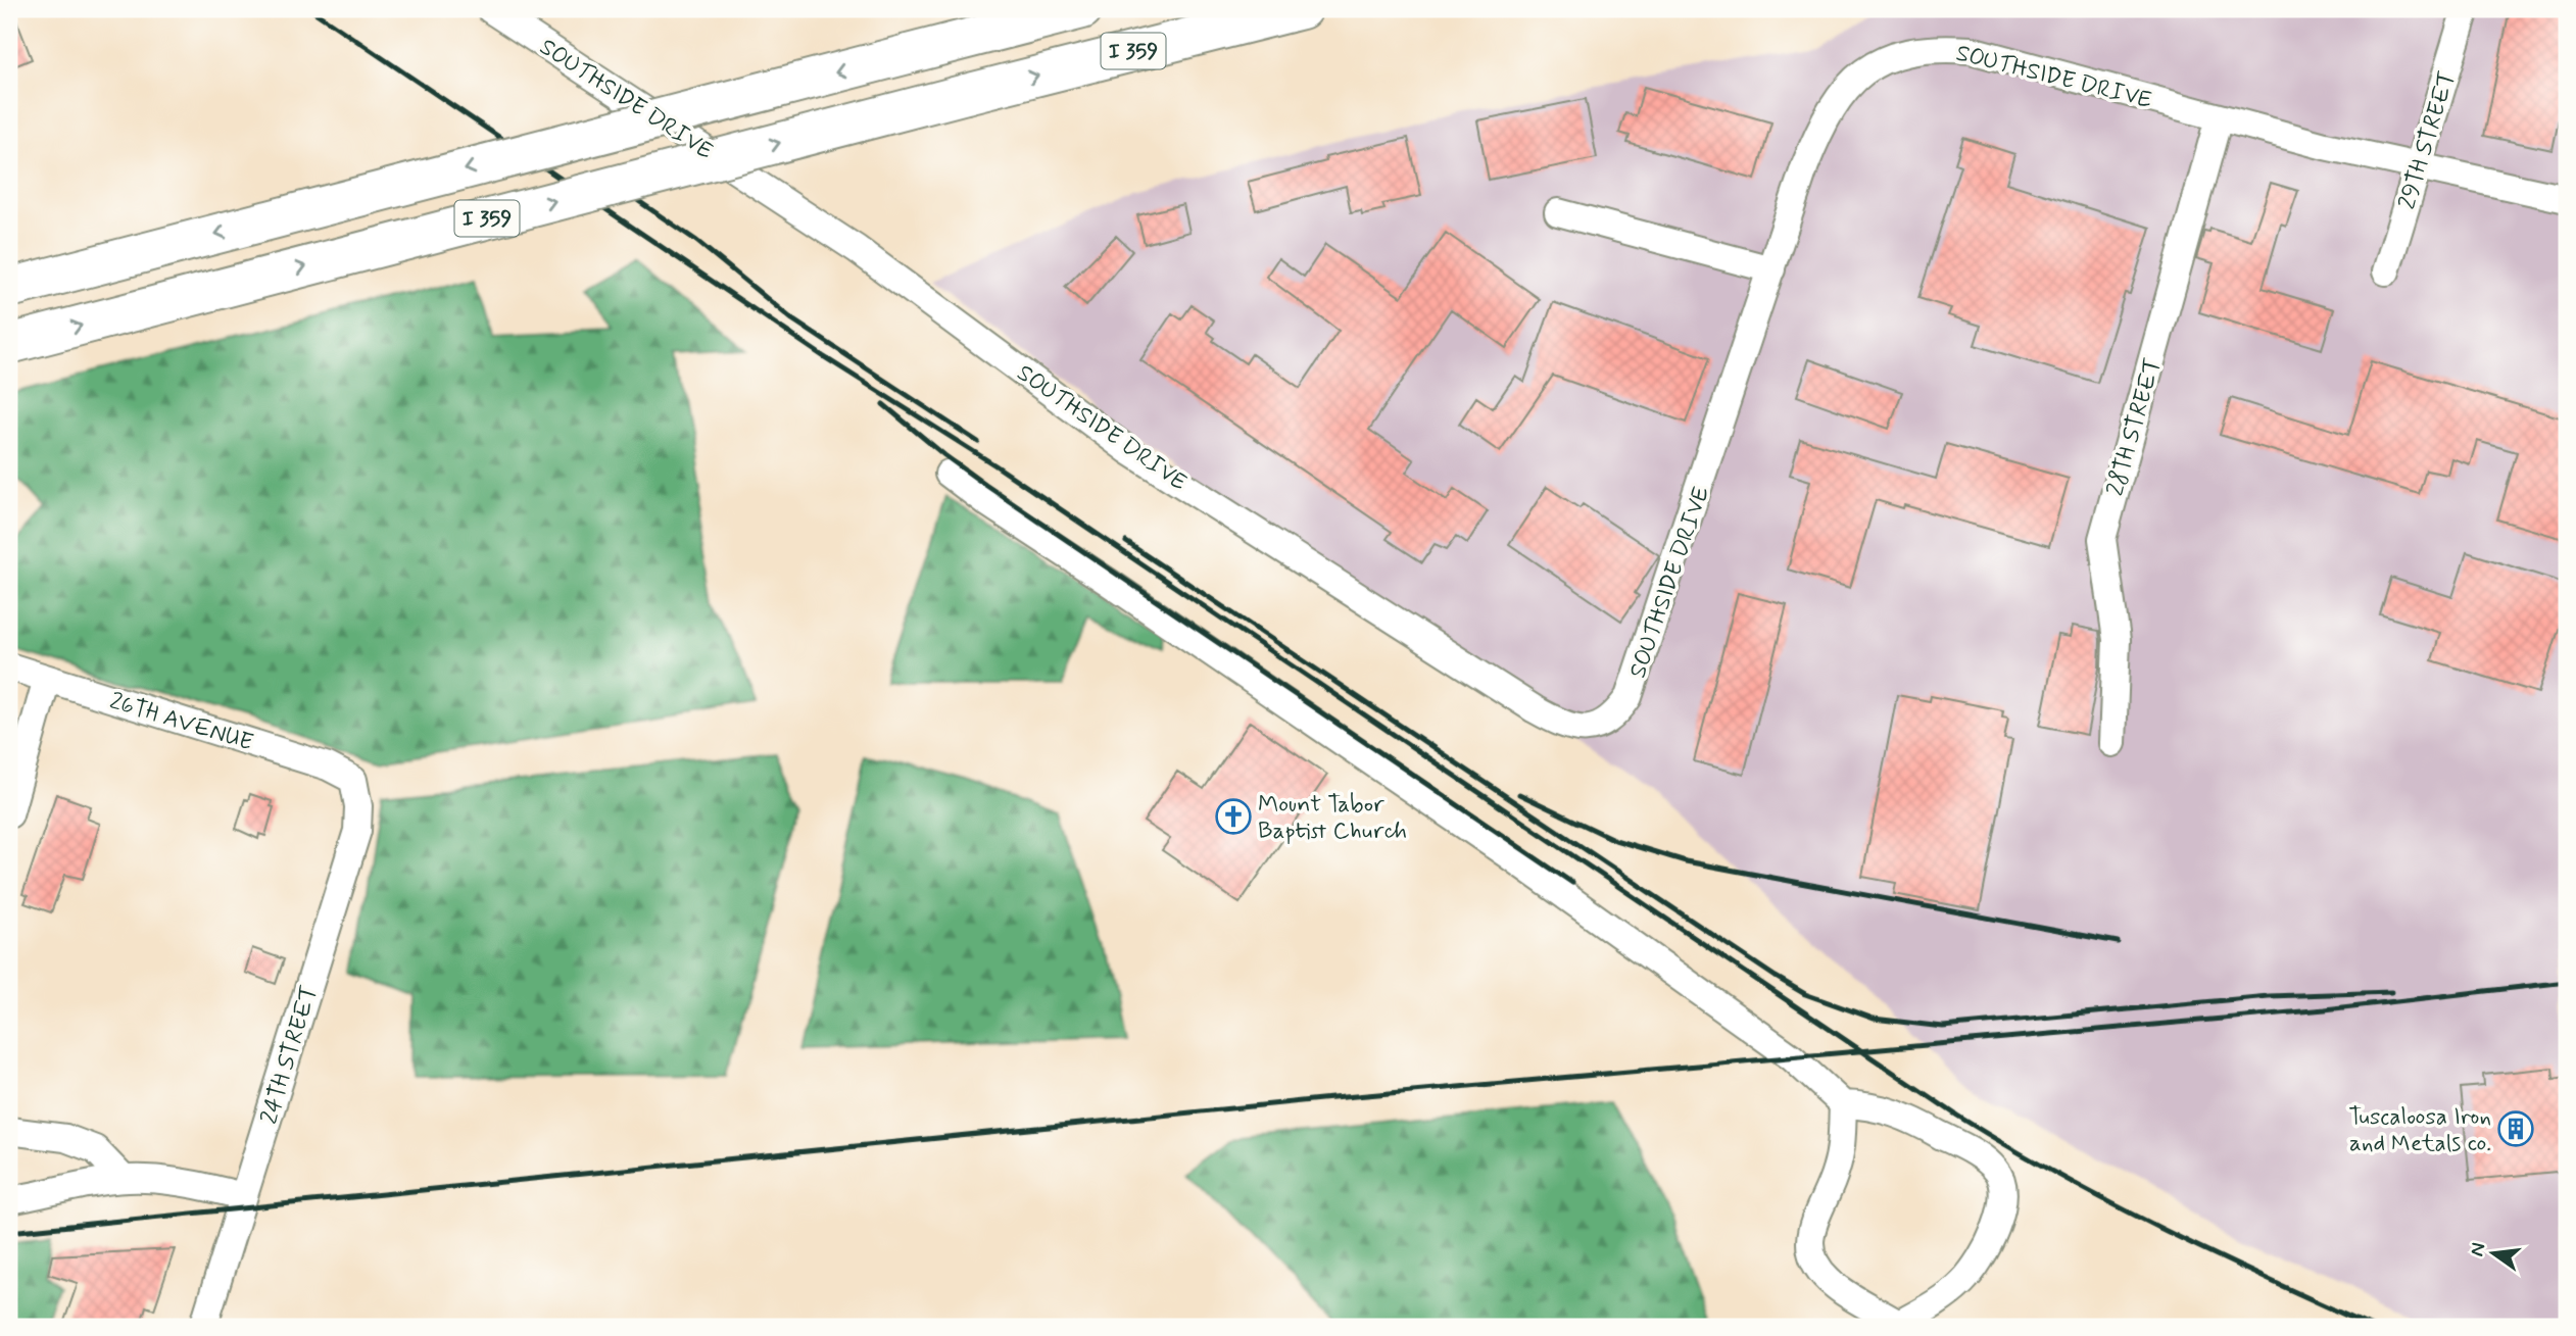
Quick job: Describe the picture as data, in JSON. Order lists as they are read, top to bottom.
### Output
{
  "streets": {
    "highway": ["I 359"],
    "street": [
      "SOUTHSIDE DRIVE",
      "29TH STREET",
      "28TH STREET",
      "26TH AVENUE",
      "24TH STREET"
    ]
  },
  "crossings": [
    ["SOUTHSIDE DRIVE", "29TH STREET"],
    ["SOUTHSIDE DRIVE", "28TH STREET"],
    ["26TH AVENUE", "24TH STREET"]
  ],
  "places": {
    "church": ["Mount Tabor Baptist Church"],
    "building": ["Tuscaloosa Iron and Metals co."]
  },
  "north": "left"
}
